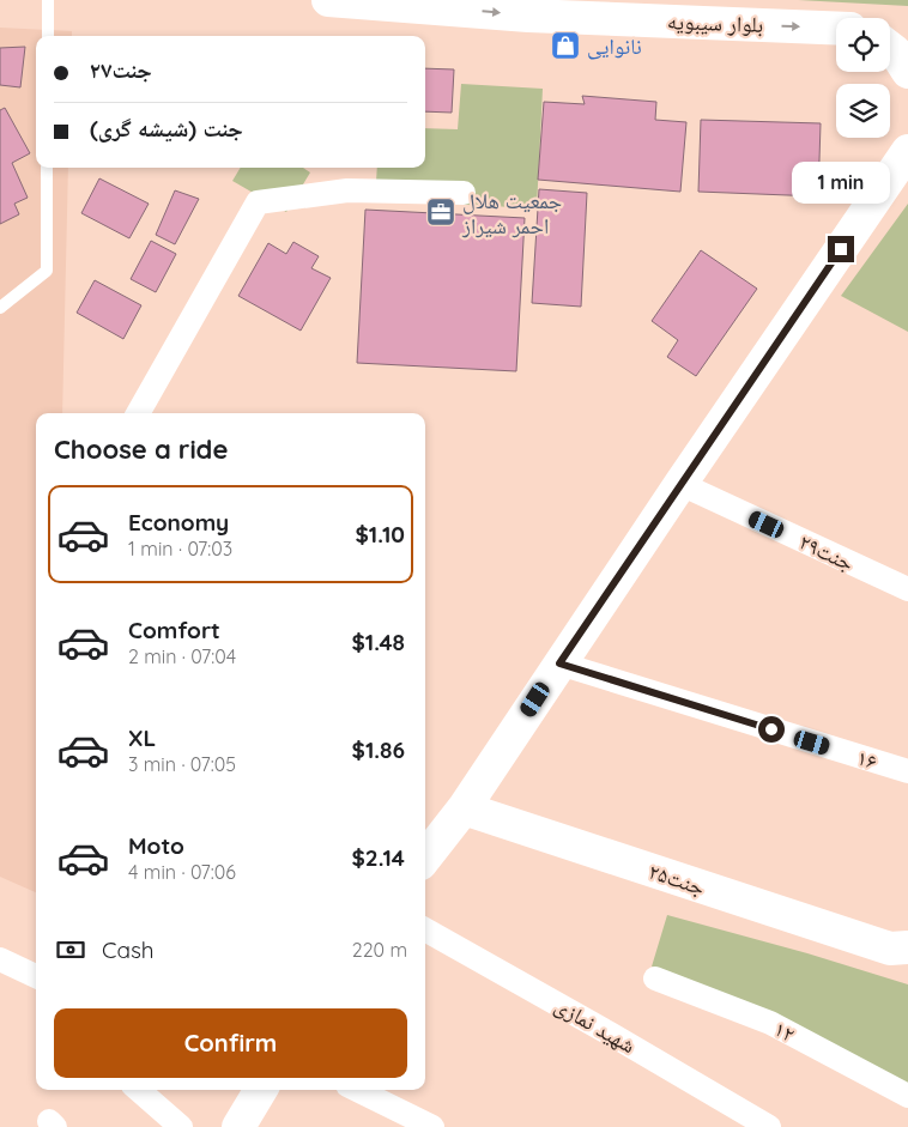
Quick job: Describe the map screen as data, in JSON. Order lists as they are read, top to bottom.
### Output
{
  "streets": {
    "street": [
      "بلوار سیبویه",
      "جنت۲۹",
      "۱۶",
      "جنت۲۵",
      "شهید نمازی",
      "۱۲"
    ]
  },
  "one_way": ["بلوار سیبویه"],
  "places": {
    "shop": ["نانوایی"],
    "office": ["جمعیت هلال احمر شیراز"]
  },
  "page": {
    "banner": ["جنت۲۷", "جنت (شیشه گری)"],
    "bubble": "1 min",
    "heading": "Choose a ride",
    "list": [
      {
        "name": "Economy",
        "note": "1 min · 07:03",
        "value": "$1.10"
      },
      {
        "name": "Comfort",
        "note": "2 min · 07:04",
        "value": "$1.48"
      },
      {
        "name": "XL",
        "note": "3 min · 07:05",
        "value": "$1.86"
      },
      {
        "name": "Moto",
        "note": "4 min · 07:06",
        "value": "$2.14"
      }
    ],
    "pay": ["Cash", "220 m"],
    "buttons": "Confirm"
  }
}
